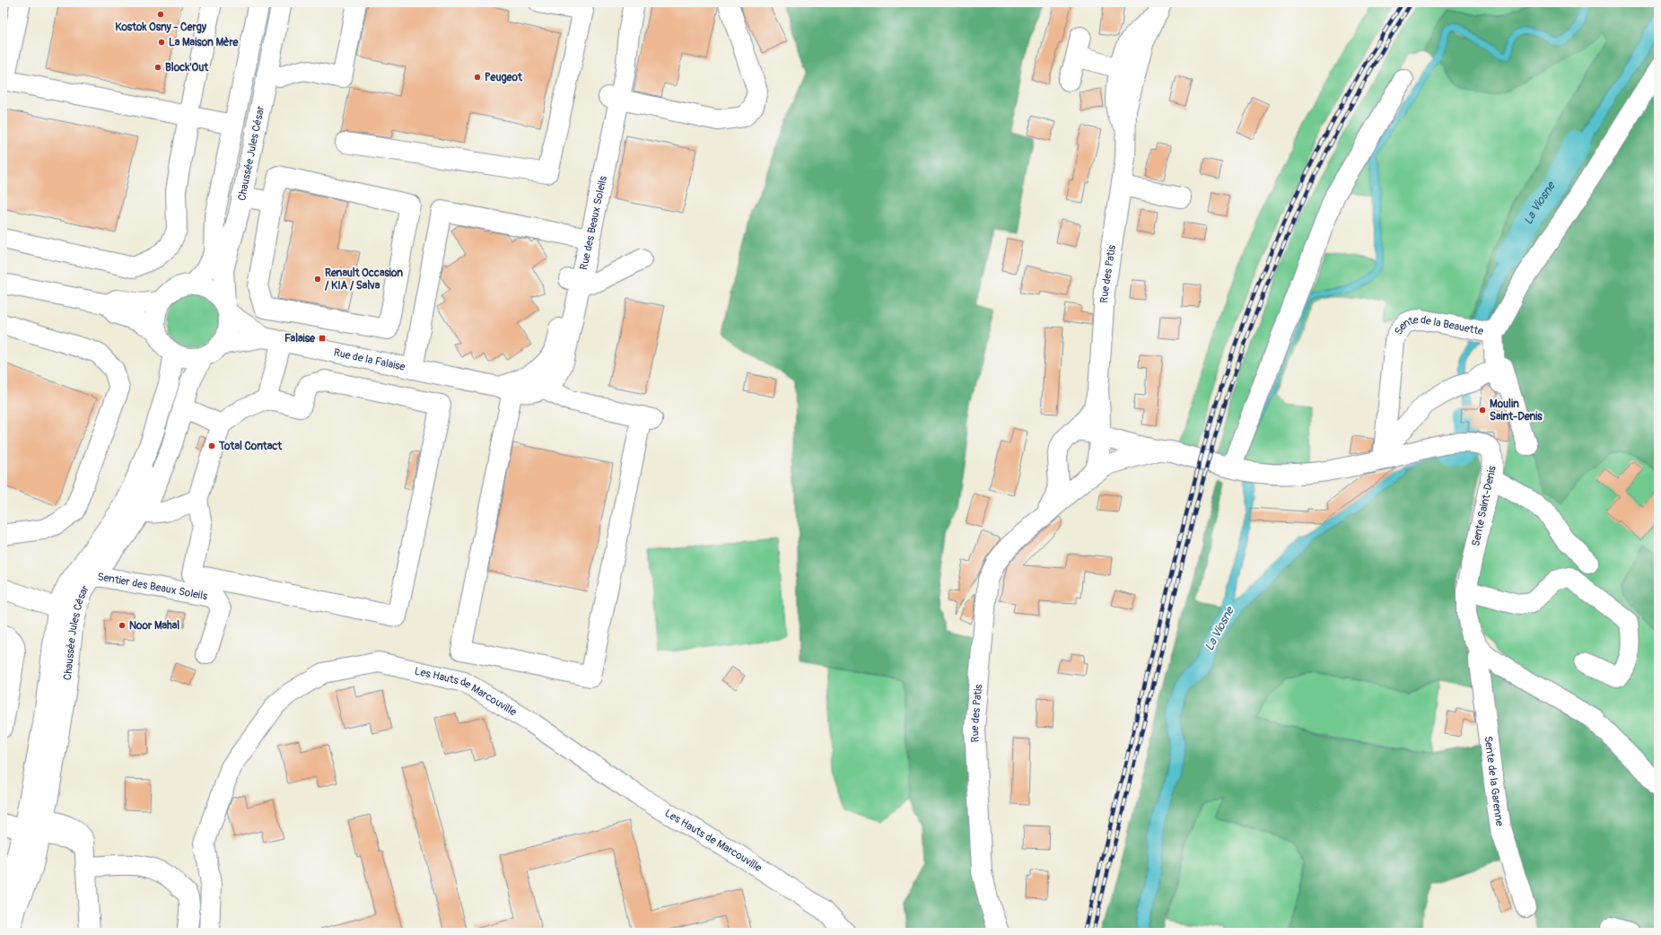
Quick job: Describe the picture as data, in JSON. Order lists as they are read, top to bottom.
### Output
{
  "streets": {
    "main road": [
      "Chaussée Jules César",
      "Rue des Beaux Soleils",
      "Rue des Patis",
      "Sente de la Beauette",
      "Rue de la Falaise",
      "Sente Saint-Denis",
      "Sentier des Beaux Soleils",
      "Chaussée Jules Cèsar",
      "Les Hauts de Marcouville",
      "Sente de la Garenne"
    ]
  },
  "crossings": [
    ["Chaussée Jules César", "Rue de la Falaise"],
    ["Chaussée Jules César", "Chaussée Jules Cèsar"],
    ["Rue des Beaux Soleils", "Rue de la Falaise"],
    ["Rue des Patis", "Sente Saint-Denis"],
    ["Sente de la Beauette", "Sente Saint-Denis"],
    ["Rue de la Falaise", "Chaussée Jules Cèsar"],
    ["Sente Saint-Denis", "Sente de la Garenne"],
    ["Sentier des Beaux Soleils", "Chaussée Jules Cèsar"]
  ],
  "water": ["La Viosne"],
  "places": {
    "other": [
      "Kostok Osny - Cergy",
      "La Maison Mère",
      "Block'Out",
      "Peugeot",
      "Renault Occasion / KIA / Salva",
      "Moulin Saint-Denis",
      "Total Contact",
      "Noor Mahal"
    ],
    "transit": ["Falaise"]
  }
}
